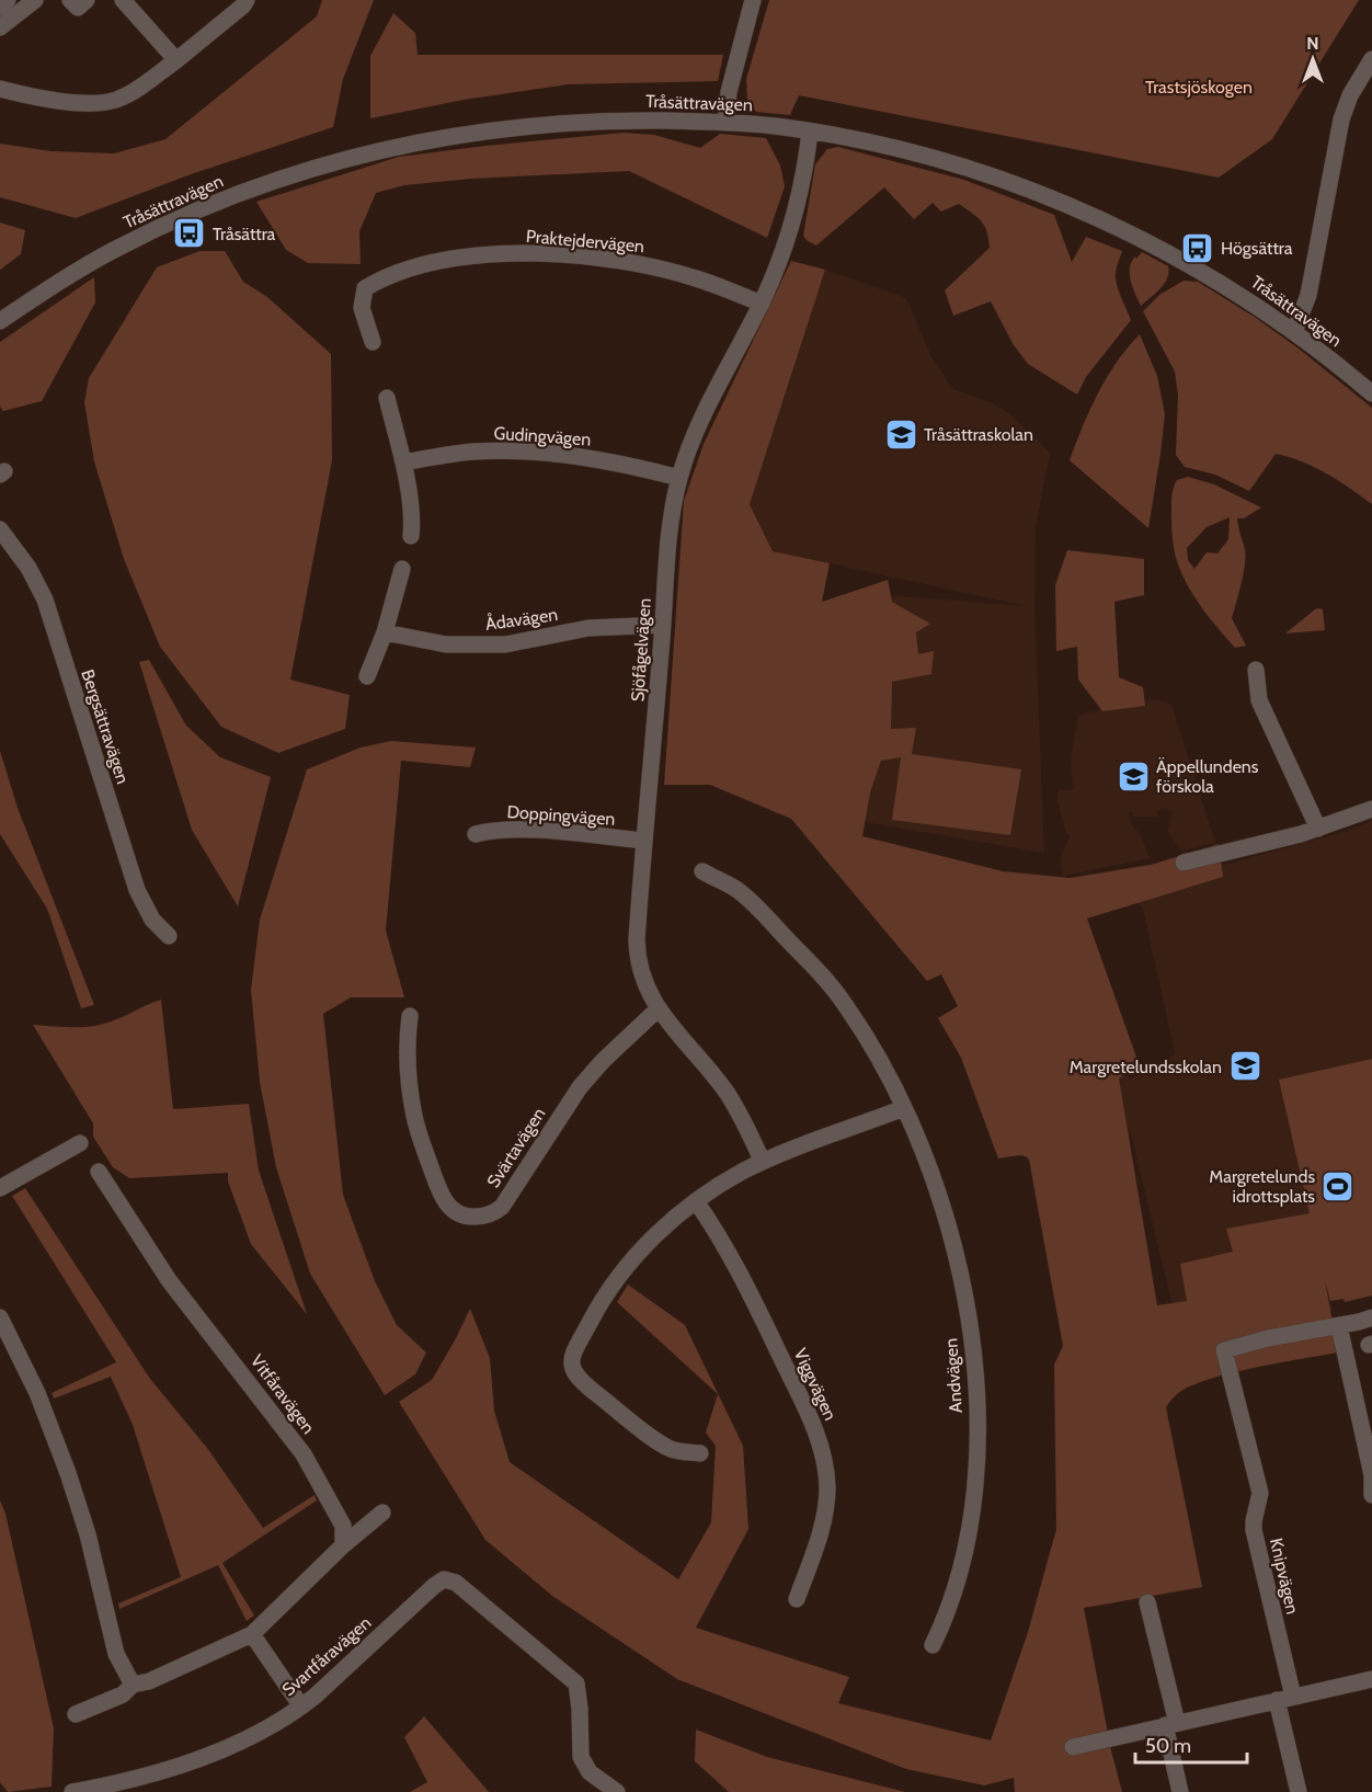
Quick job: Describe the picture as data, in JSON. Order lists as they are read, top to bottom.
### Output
{
  "streets": {
    "street": [
      "Tråsättravägen",
      "Praktejdervägen",
      "Gudingvägen",
      "Ådavägen",
      "Sjöfågelvägen",
      "Bergsättravägen",
      "Doppingvägen",
      "Svärtavägen",
      "Andvägen",
      "Viggvägen",
      "Vitfåravägen",
      "Knipvägen",
      "Svartfåravägen"
    ]
  },
  "crossings": [
    ["Tråsättravägen", "Sjöfågelvägen"],
    ["Praktejdervägen", "Sjöfågelvägen"],
    ["Gudingvägen", "Sjöfågelvägen"],
    ["Ådavägen", "Sjöfågelvägen"],
    ["Sjöfågelvägen", "Doppingvägen"],
    ["Sjöfågelvägen", "Svärtavägen"]
  ],
  "parks": ["Trastsjöskogen"],
  "places": {
    "bus stop": ["Tråsättra", "Högsättra"],
    "school or university": ["Tråsättraskolan", "Äppellundens förskola", "Margretelundsskolan"],
    "sports": ["Margretelunds idrottsplats"]
  },
  "scale_bar": "50 m",
  "north": "top"
}
